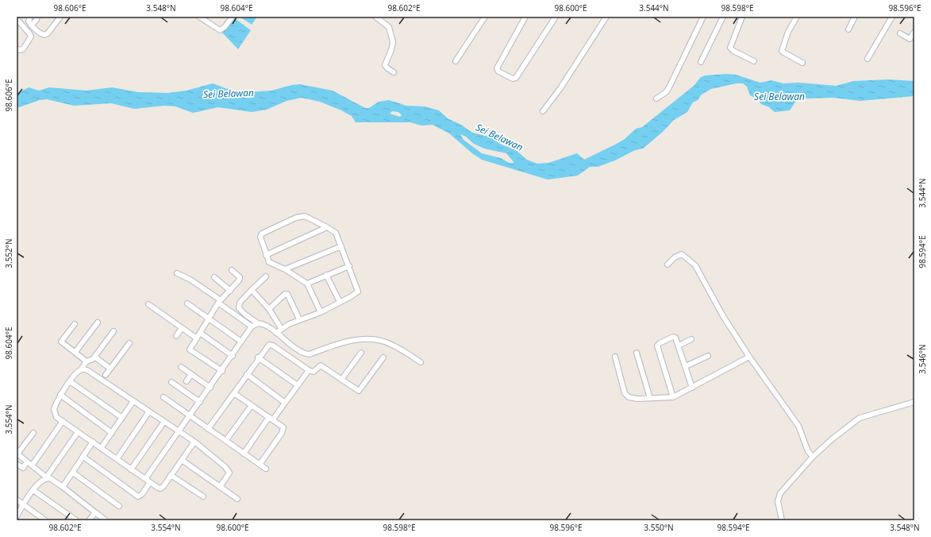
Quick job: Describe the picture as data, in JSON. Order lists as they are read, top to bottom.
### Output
{
  "water": ["Sei Belawan"],
  "coordinates": [
    "98.606°E",
    "3.548°N",
    "98.604°E",
    "98.602°E",
    "98.600°E",
    "3.544°N",
    "98.598°E",
    "98.596°E",
    "98.594°E",
    "3.552°N",
    "3.546°N",
    "3.554°N",
    "3.550°N"
  ]
}
